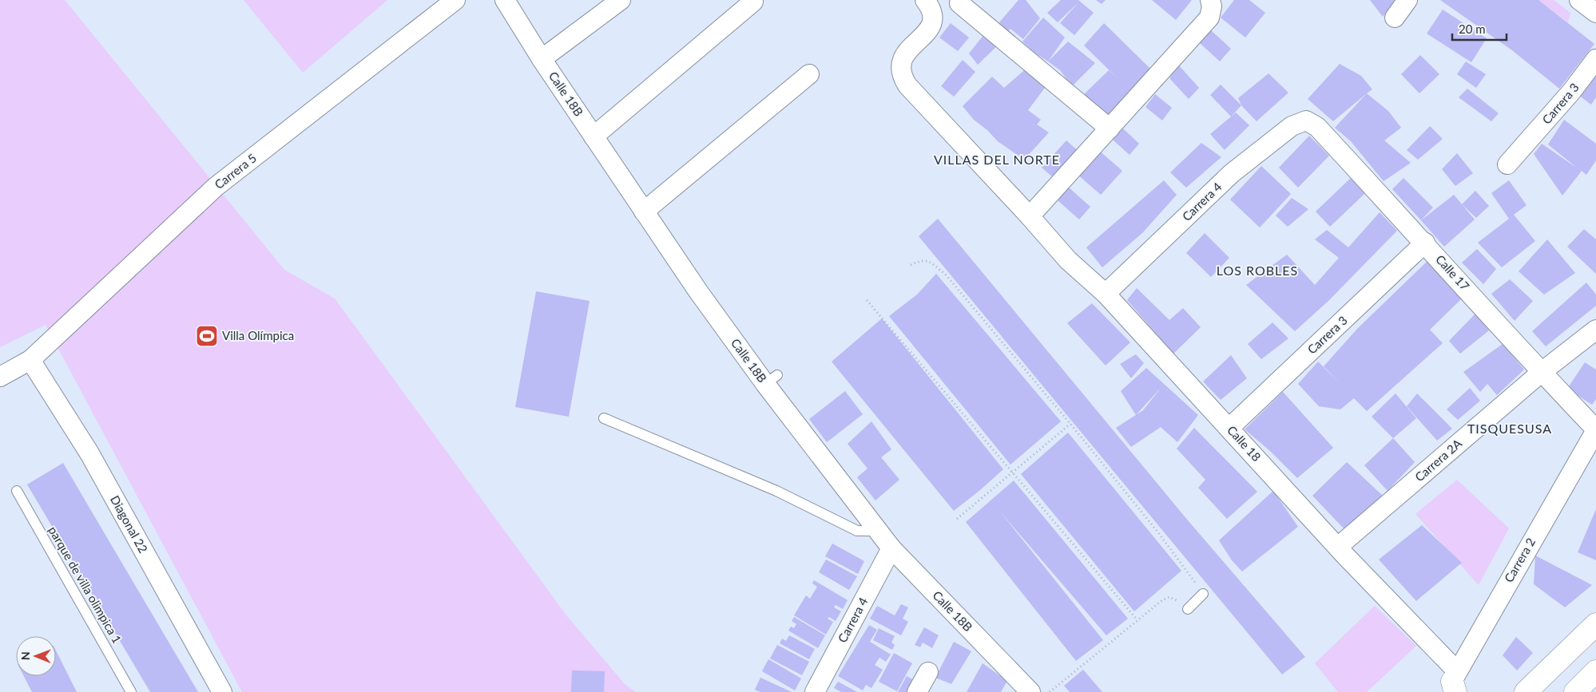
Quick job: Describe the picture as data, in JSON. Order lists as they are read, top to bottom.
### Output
{
  "streets": {
    "street": [
      "Calle 18B",
      "Carrera 3",
      "Carrera 5",
      "Carrera 4",
      "Calle 17",
      "Calle 18",
      "Carrera 2A",
      "Diagonal 22",
      "Carrera 2"
    ],
    "lane": ["parque de villa olimpica 1"]
  },
  "crossings": [
    ["Calle 18B", "Carrera 4"],
    ["Carrera 3", "Calle 17"],
    ["Carrera 3", "Calle 18"],
    ["Carrera 5", "Diagonal 22"],
    ["Carrera 4", "Calle 17"],
    ["Carrera 4", "Calle 18"],
    ["Calle 17", "Carrera 2A"],
    ["Calle 17", "Carrera 2"],
    ["Calle 18", "Carrera 2A"],
    ["Calle 18", "Carrera 2"]
  ],
  "districts": ["VILLAS DEL NORTE", "LOS ROBLES", "TISQUESUSA"],
  "places": {
    "sports": ["Villa Olímpica"]
  },
  "scale_bar": "20 m",
  "north": "left"
}
